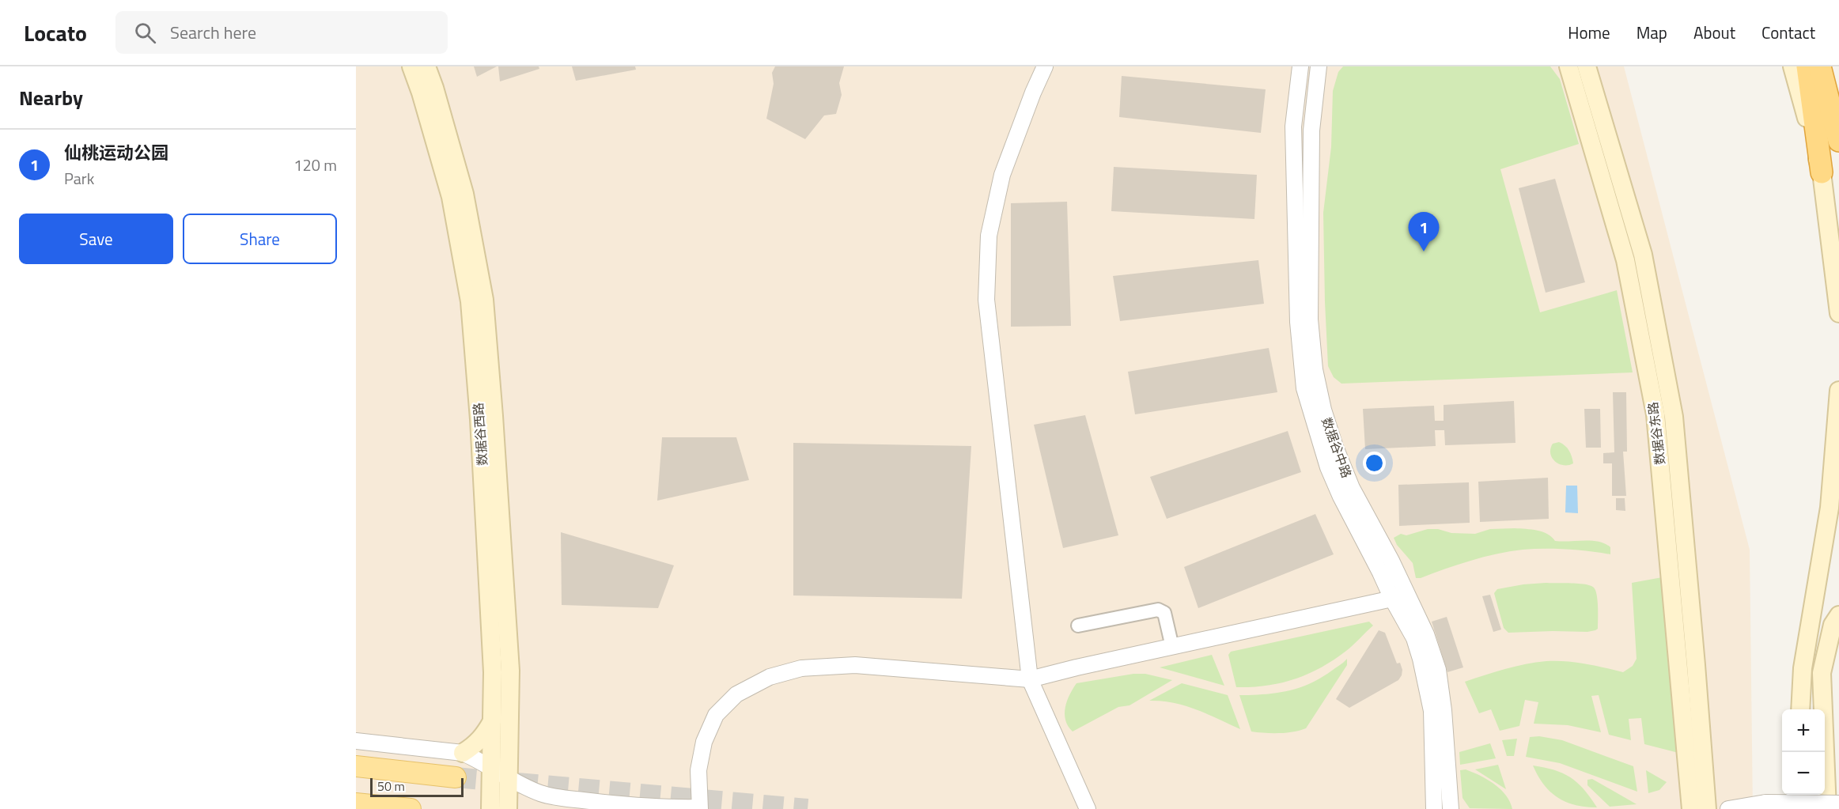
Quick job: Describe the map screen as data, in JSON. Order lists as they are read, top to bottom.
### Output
{
  "streets": {
    "main road": ["数据谷东路", "数据谷西路"],
    "street": ["数据谷中路"]
  },
  "scale_bar": "50 m",
  "page": {
    "header": "Locato",
    "search": "Search here",
    "nav": [
      "Home",
      "Map",
      "About",
      "Contact"
    ],
    "heading": "Nearby",
    "list": [
      {
        "mark": "1",
        "name": "仙桃运动公园",
        "note": "Park",
        "value": "120 m"
      }
    ],
    "buttons": ["Save", "Share"],
    "pins": "1",
    "map_buttons": ["+", "−"],
    "scale": "50 m"
  }
}
